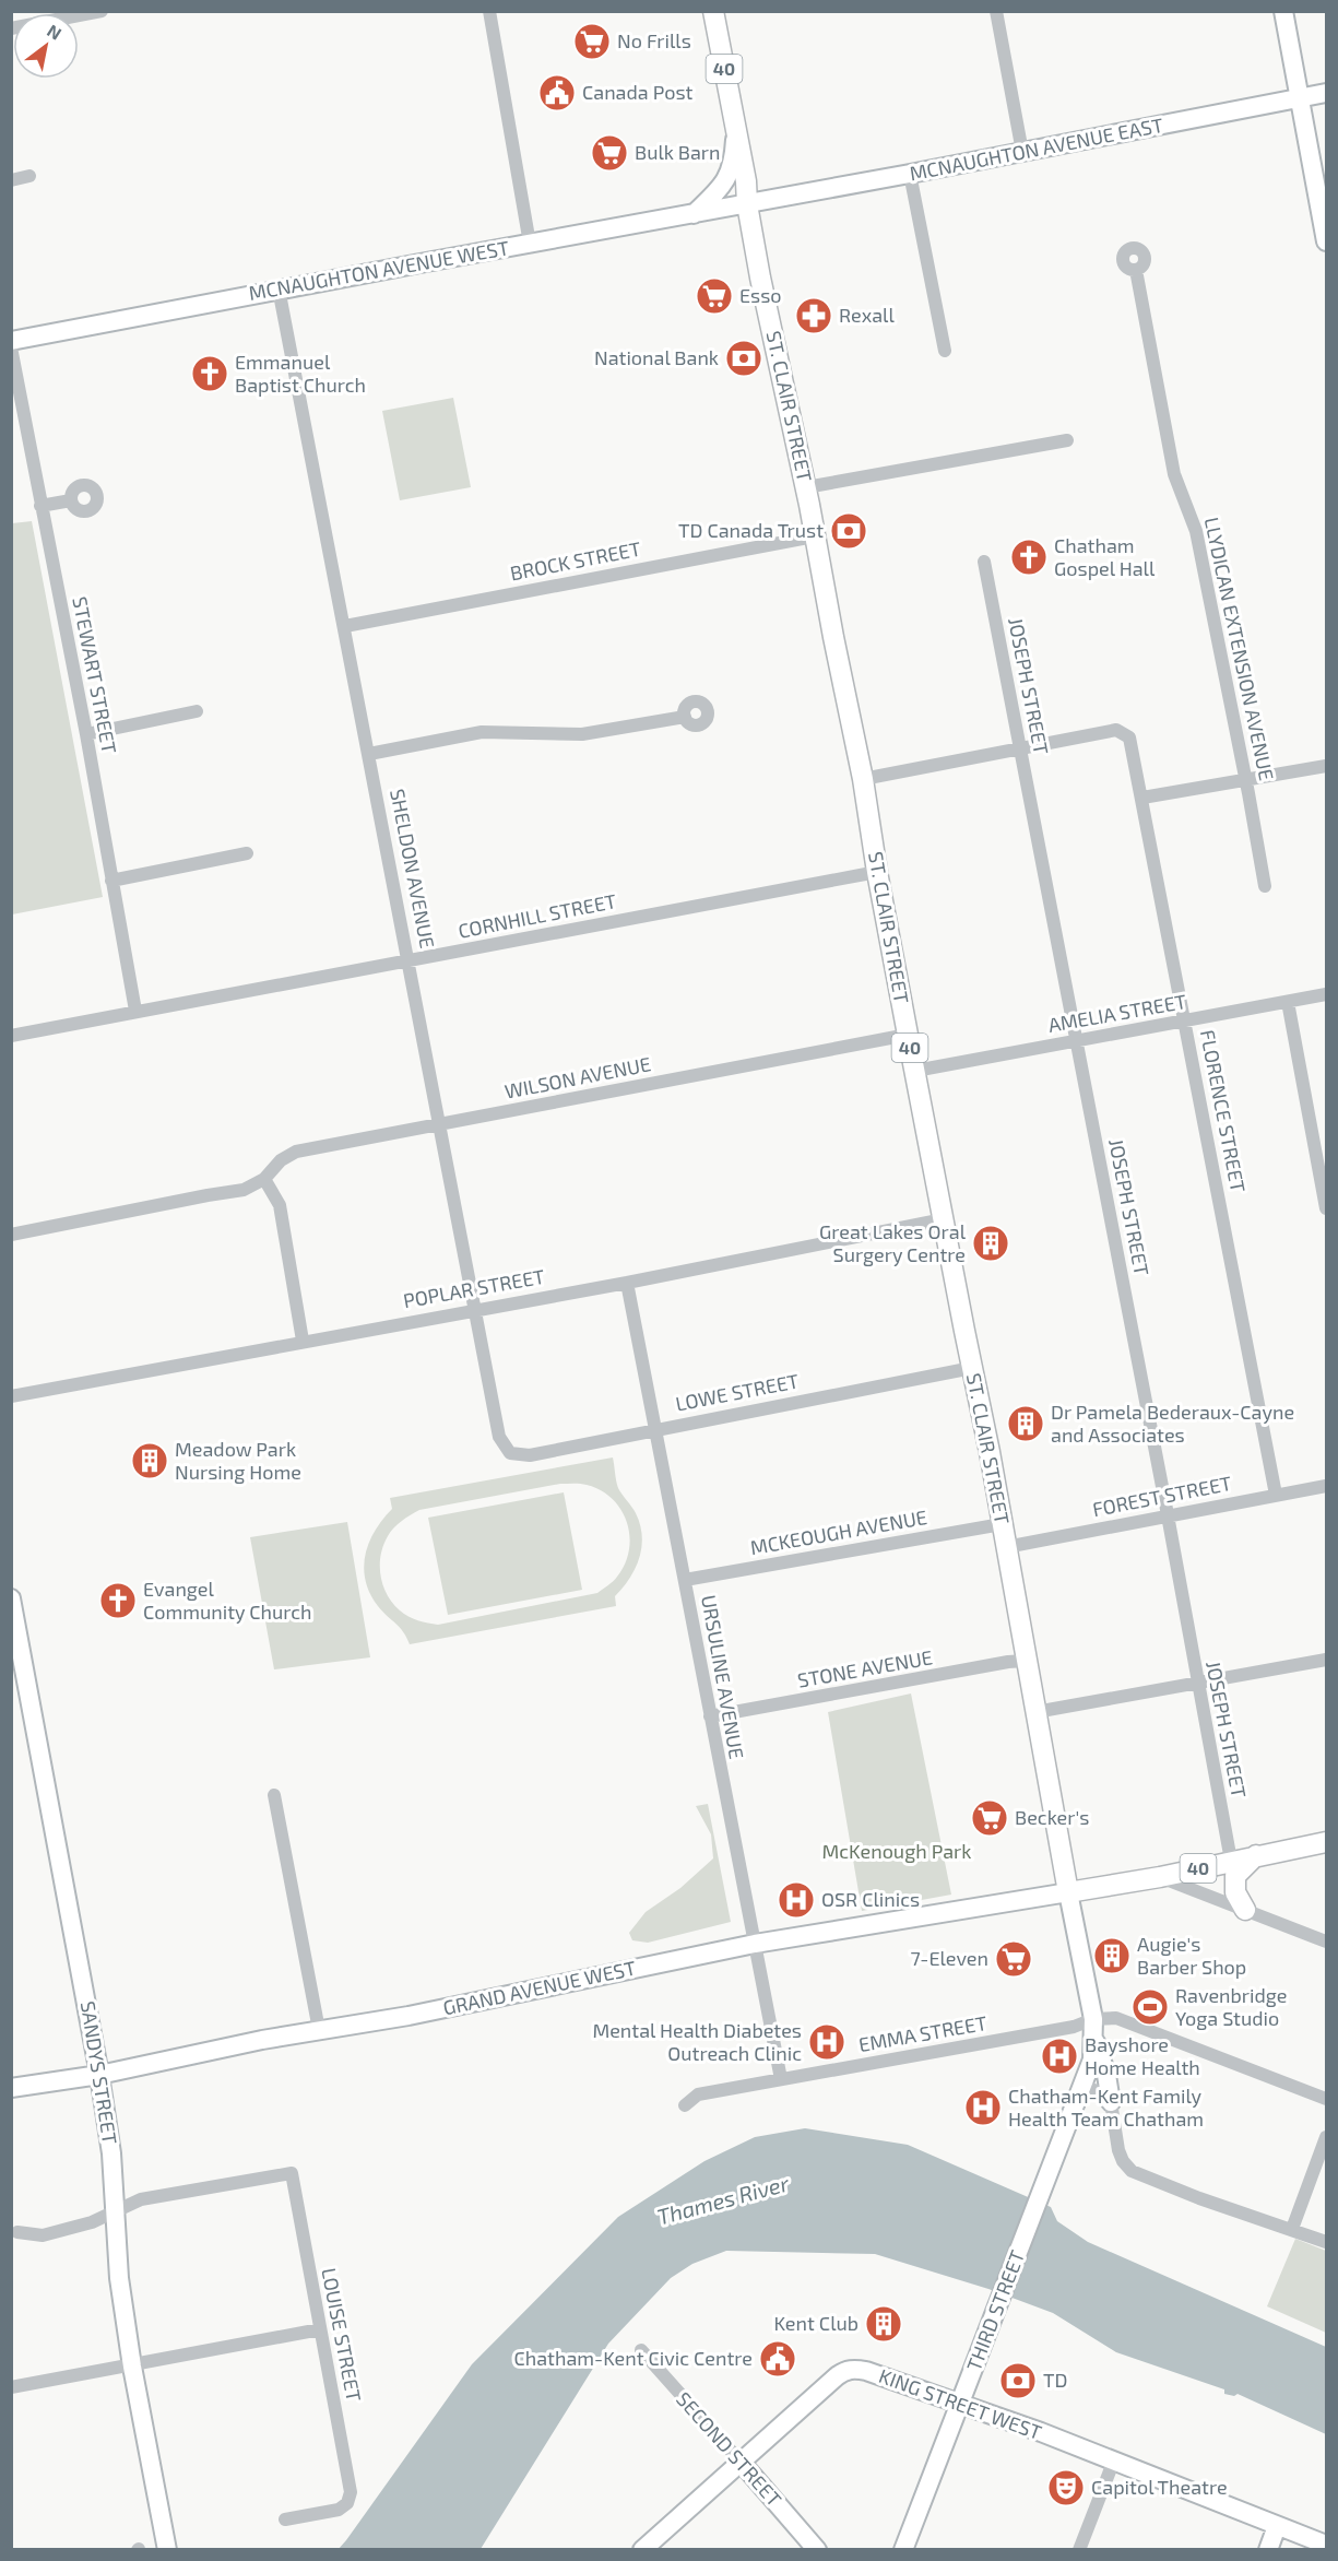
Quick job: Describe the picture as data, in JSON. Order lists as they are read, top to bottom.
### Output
{
  "streets": {
    "main road": [
      "40",
      "MCNAUGHTON AVENUE EAST",
      "MCNAUGHTON AVENUE WEST",
      "ST. CLAIR STREET",
      "GRAND AVENUE WEST",
      "SANDYS STREET",
      "THIRD STREET",
      "KING STREET WEST",
      "SECOND STREET"
    ],
    "street": [
      "BROCK STREET",
      "LLYDICAN EXTENSION AVENUE",
      "STEWART STREET",
      "JOSEPH STREET",
      "SHELDON AVENUE",
      "CORNHILL STREET",
      "AMELIA STREET",
      "WILSON AVENUE",
      "FLORENCE STREET",
      "POPLAR STREET",
      "LOWE STREET",
      "FOREST STREET",
      "MCKEOUGH AVENUE",
      "STONE AVENUE",
      "URSULINE AVENUE",
      "EMMA STREET",
      "LOUISE STREET"
    ]
  },
  "crossings": [
    ["40", "ST. CLAIR STREET"],
    ["40", "JOSEPH STREET"],
    ["40", "GRAND AVENUE WEST"],
    ["MCNAUGHTON AVENUE EAST", "MCNAUGHTON AVENUE WEST"],
    ["MCNAUGHTON AVENUE EAST", "ST. CLAIR STREET"],
    ["MCNAUGHTON AVENUE WEST", "ST. CLAIR STREET"],
    ["MCNAUGHTON AVENUE WEST", "SHELDON AVENUE"],
    ["ST. CLAIR STREET", "BROCK STREET"],
    ["ST. CLAIR STREET", "CORNHILL STREET"],
    ["ST. CLAIR STREET", "AMELIA STREET"],
    ["ST. CLAIR STREET", "WILSON AVENUE"],
    ["ST. CLAIR STREET", "POPLAR STREET"],
    ["ST. CLAIR STREET", "LOWE STREET"],
    ["ST. CLAIR STREET", "FOREST STREET"],
    ["ST. CLAIR STREET", "MCKEOUGH AVENUE"],
    ["ST. CLAIR STREET", "STONE AVENUE"],
    ["ST. CLAIR STREET", "GRAND AVENUE WEST"],
    ["ST. CLAIR STREET", "EMMA STREET"],
    ["ST. CLAIR STREET", "THIRD STREET"],
    ["BROCK STREET", "SHELDON AVENUE"],
    ["STEWART STREET", "CORNHILL STREET"],
    ["JOSEPH STREET", "AMELIA STREET"],
    ["JOSEPH STREET", "FLORENCE STREET"],
    ["JOSEPH STREET", "FOREST STREET"],
    ["SHELDON AVENUE", "CORNHILL STREET"],
    ["SHELDON AVENUE", "WILSON AVENUE"],
    ["SHELDON AVENUE", "POPLAR STREET"],
    ["SHELDON AVENUE", "LOWE STREET"],
    ["AMELIA STREET", "FLORENCE STREET"],
    ["FLORENCE STREET", "FOREST STREET"],
    ["POPLAR STREET", "URSULINE AVENUE"],
    ["LOWE STREET", "URSULINE AVENUE"],
    ["MCKEOUGH AVENUE", "URSULINE AVENUE"],
    ["STONE AVENUE", "URSULINE AVENUE"],
    ["URSULINE AVENUE", "GRAND AVENUE WEST"],
    ["URSULINE AVENUE", "EMMA STREET"],
    ["GRAND AVENUE WEST", "SANDYS STREET"],
    ["SANDYS STREET", "LOUISE STREET"],
    ["THIRD STREET", "KING STREET WEST"],
    ["KING STREET WEST", "SECOND STREET"]
  ],
  "water": ["Thames River"],
  "parks": ["McKenough Park"],
  "places": {
    "supermarket": [
      "No Frills",
      "Bulk Barn",
      "Esso",
      "Becker's",
      "7-Eleven"
    ],
    "public building": ["Canada Post", "Chatham-Kent Civic Centre"],
    "pharmacy": ["Rexall"],
    "bank": ["National Bank", "TD Canada Trust", "TD"],
    "church": ["Emmanuel Baptist Church", "Chatham Gospel Hall", "Evangel Community Church"],
    "building": [
      "Great Lakes Oral Surgery Centre",
      "Dr Pamela Bederaux-Cayne and Associates",
      "Meadow Park Nursing Home",
      "Augie's Barber Shop",
      "Kent Club"
    ],
    "hospital": [
      "OSR Clinics",
      "Mental Health Diabetes Outreach Clinic",
      "Bayshore Home Health",
      "Chatham-Kent Family Health Team Chatham"
    ],
    "sports": ["Ravenbridge Yoga Studio"],
    "theatre": ["Capitol Theatre"]
  },
  "north": "top right"
}
